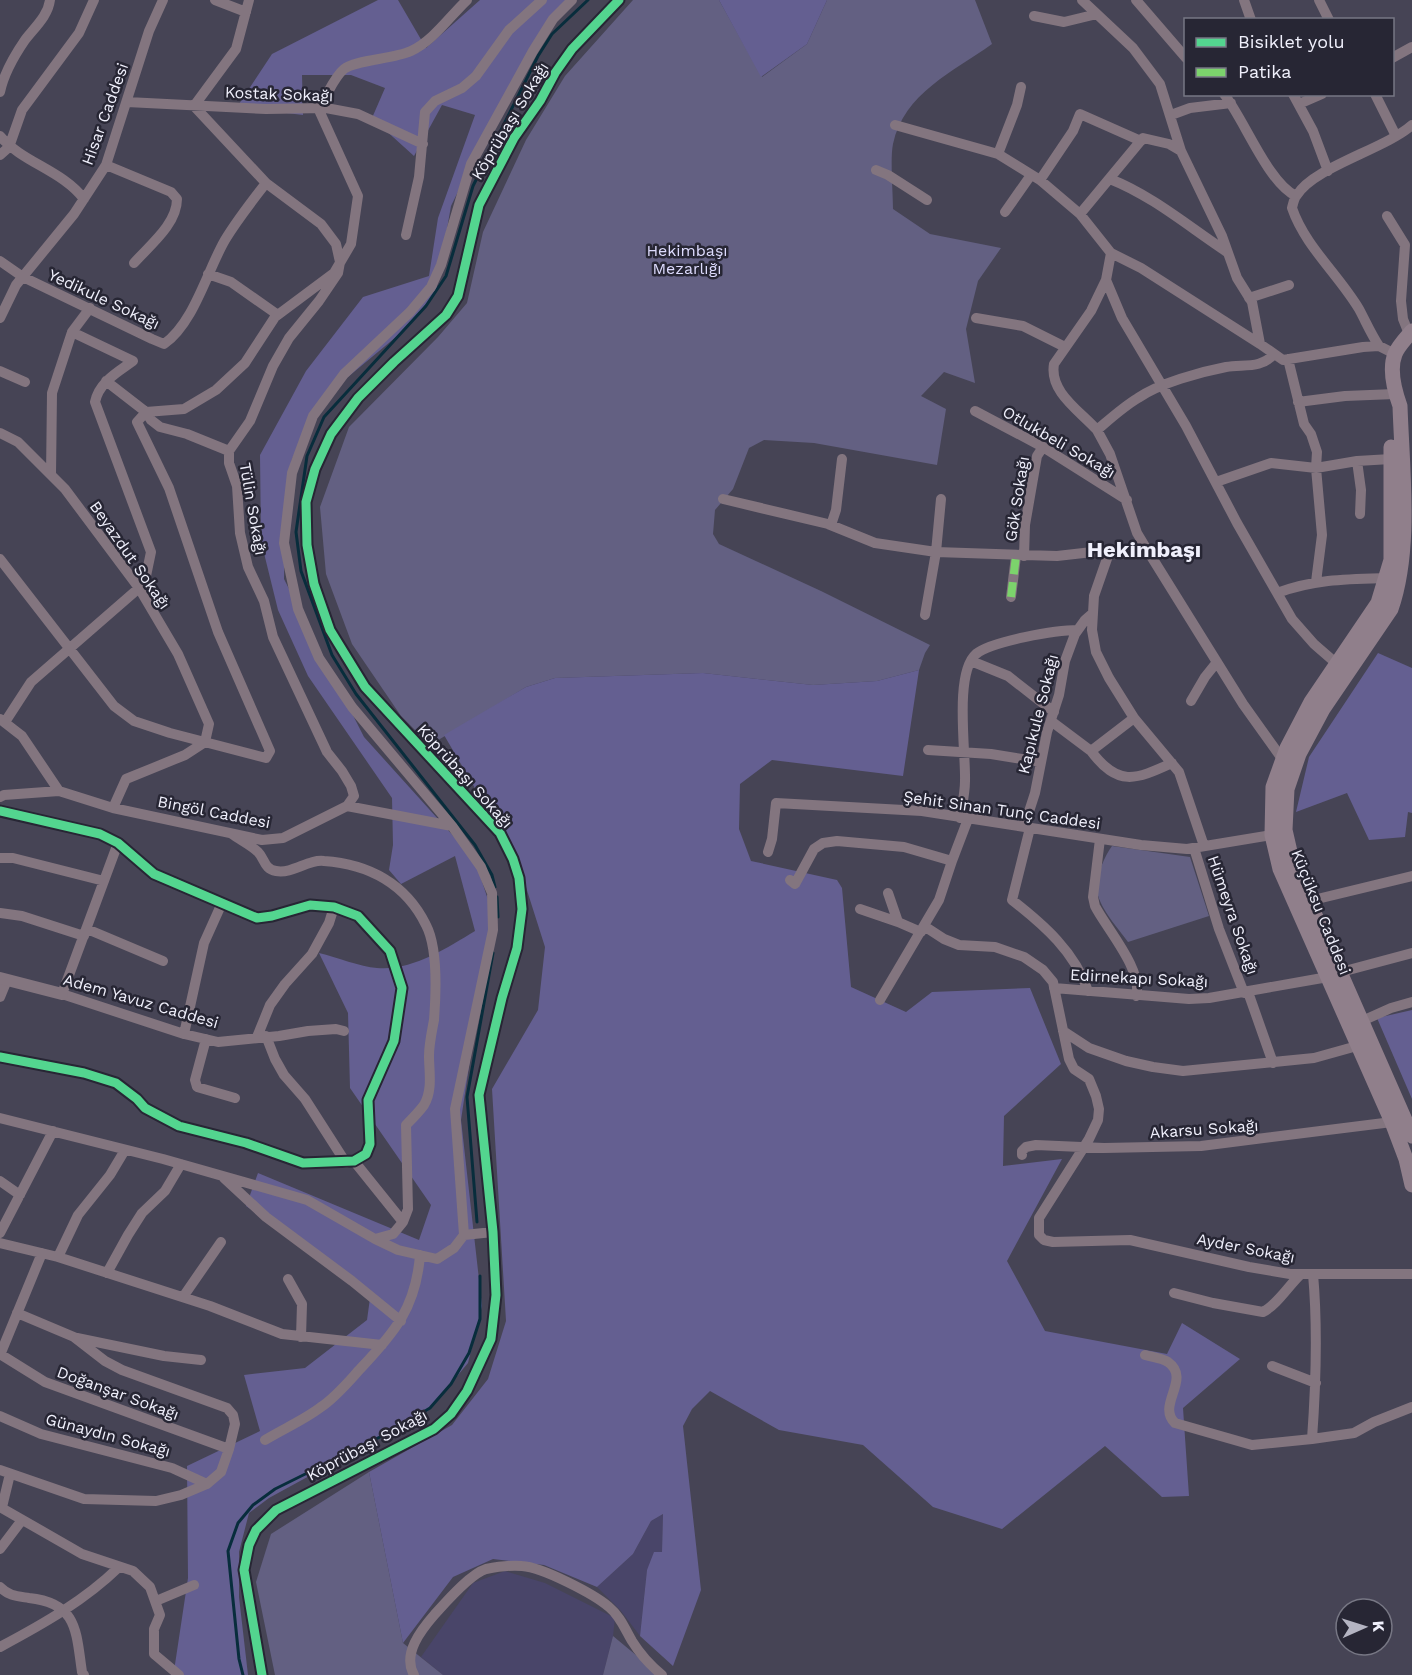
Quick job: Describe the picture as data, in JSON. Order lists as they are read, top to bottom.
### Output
{
  "streets": {
    "main road": ["Küçüksu Caddesi"],
    "street": [
      "Kostak Sokağı",
      "Hisar Caddesi",
      "Köprübaşı Sokağı",
      "Yedikule Sokağı",
      "Otlukbeli Sokağı",
      "Gök Sokağı",
      "Tülin Sokağı",
      "Beyazdut Sokağı",
      "Kapıkule Sokağı",
      "Şehit Sinan Tunç Caddesi",
      "Bingöl Caddesi",
      "Hümeyra Sokağı",
      "Edirnekapı Sokağı",
      "Adem Yavuz Caddesi",
      "Akarsu Sokağı",
      "Ayder Sokağı",
      "Doğanşar Sokağı",
      "Günaydın Sokağı"
    ]
  },
  "crossings": [
    ["Kostak Sokağı", "Hisar Caddesi"],
    ["Kostak Sokağı", "Tülin Sokağı"],
    ["Hisar Caddesi", "Yedikule Sokağı"],
    ["Otlukbeli Sokağı", "Gök Sokağı"],
    ["Tülin Sokağı", "Bingöl Caddesi"],
    ["Kapıkule Sokağı", "Şehit Sinan Tunç Caddesi"],
    ["Kapıkule Sokağı", "Hümeyra Sokağı"],
    ["Kapıkule Sokağı", "Edirnekapı Sokağı"],
    ["Şehit Sinan Tunç Caddesi", "Küçüksu Caddesi"],
    ["Şehit Sinan Tunç Caddesi", "Hümeyra Sokağı"],
    ["Küçüksu Caddesi", "Edirnekapı Sokağı"],
    ["Küçüksu Caddesi", "Akarsu Sokağı"],
    ["Hümeyra Sokağı", "Edirnekapı Sokağı"],
    ["Edirnekapı Sokağı", "Akarsu Sokağı"],
    ["Edirnekapı Sokağı", "Ayder Sokağı"]
  ],
  "districts": ["Hekimbaşı"],
  "parks": ["Hekimbaşı Mezarlığı"],
  "legend": ["Bisiklet yolu", "Patika"],
  "north": "right"
}
